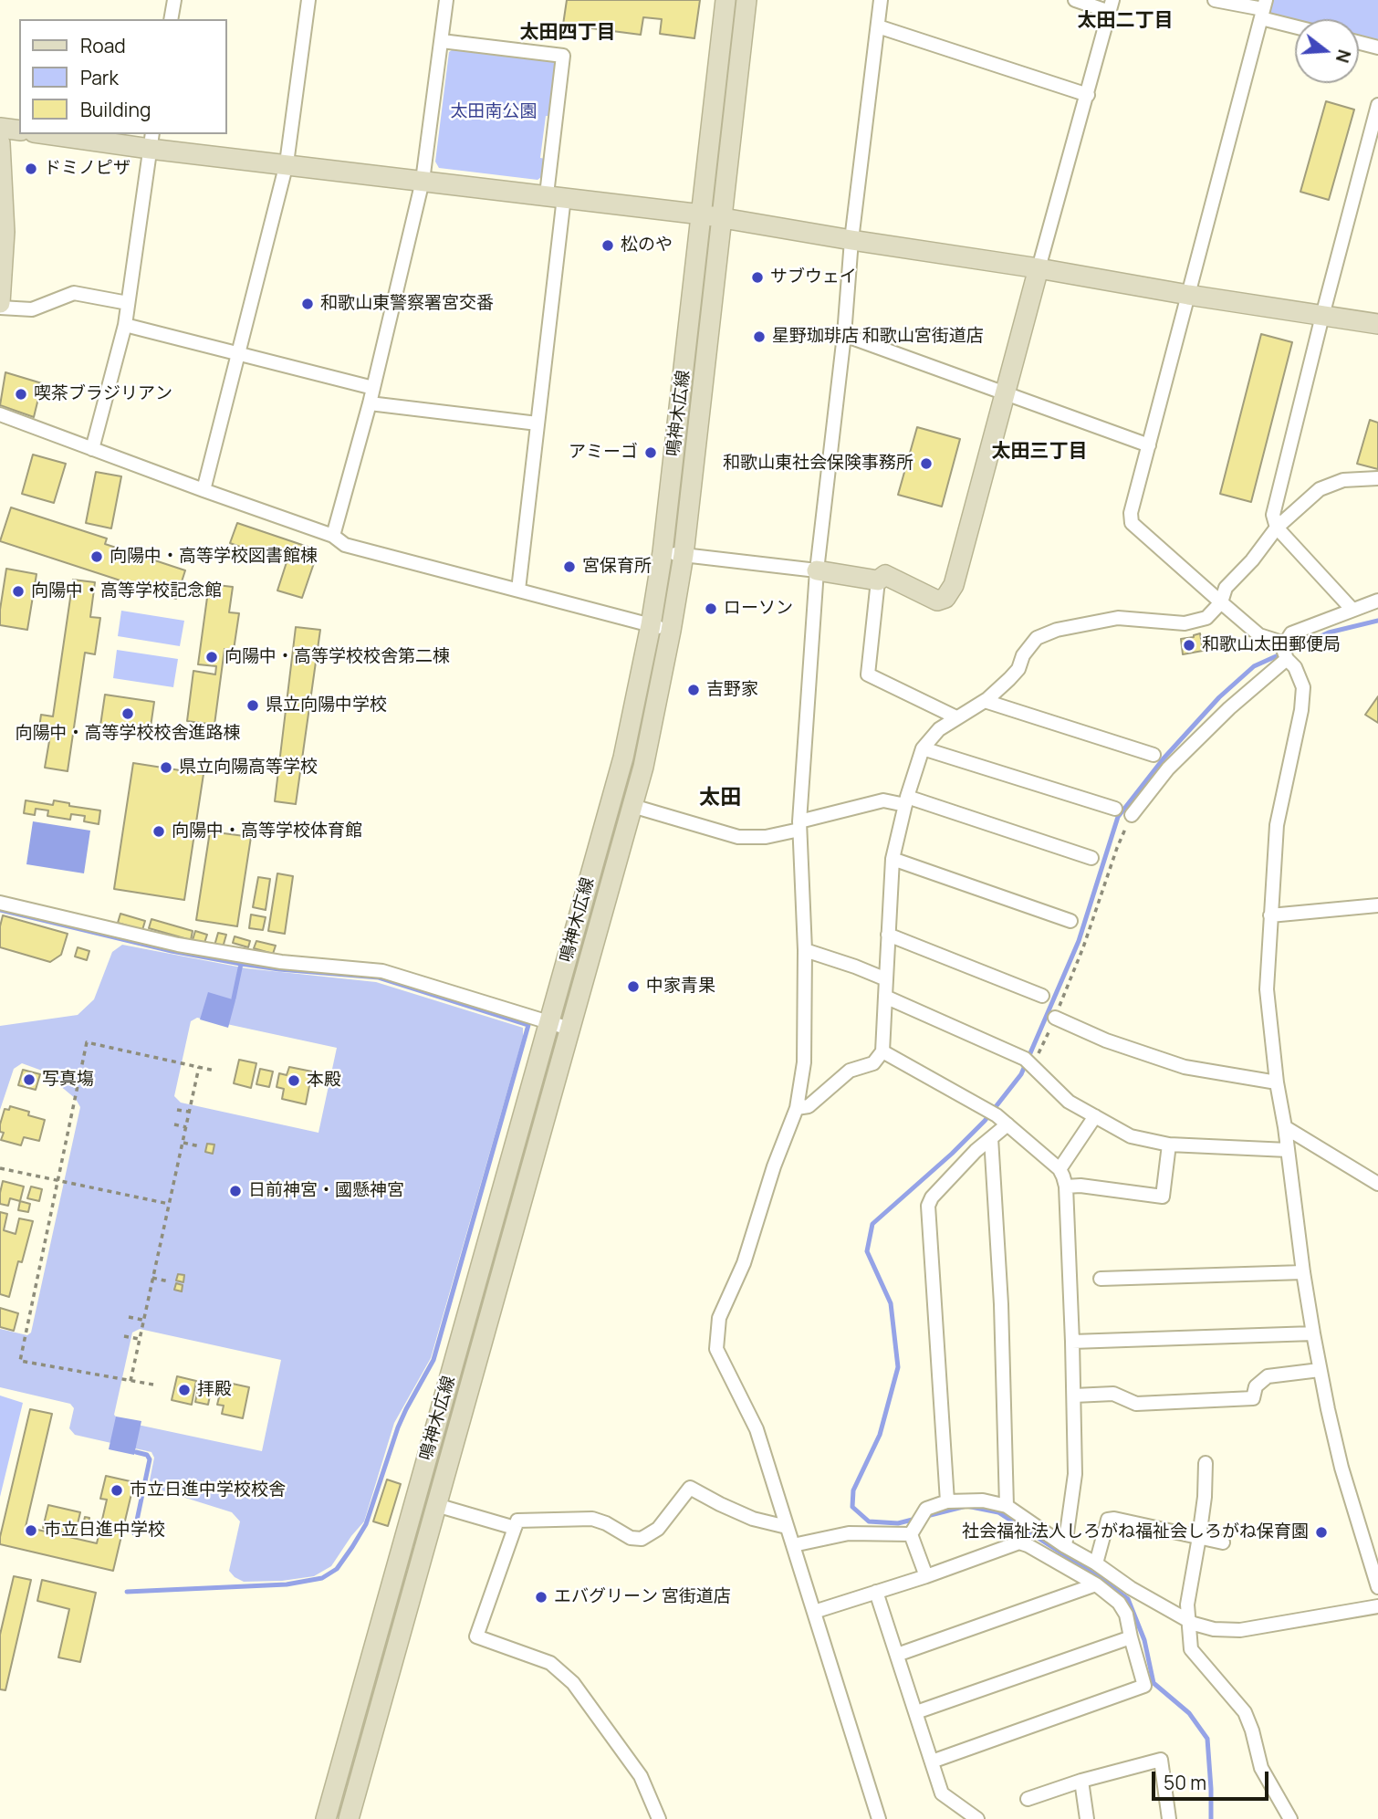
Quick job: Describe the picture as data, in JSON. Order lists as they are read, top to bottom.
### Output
{
  "streets": {
    "main road": ["鳴神木広線"]
  },
  "districts": [
    "太田二丁目",
    "太田四丁目",
    "太田三丁目",
    "太田"
  ],
  "parks": ["太田南公園"],
  "places": [
    "ドミノピザ",
    "松のや",
    "サブウェイ",
    "和歌山東警察署宮交番",
    "星野珈琲店 和歌山宮街道店",
    "喫茶ブラジリアン",
    "アミーゴ",
    "和歌山東社会保険事務所",
    "向陽中・高等学校図書館棟",
    "宮保育所",
    "向陽中・高等学校記念館",
    "ローソン",
    "和歌山太田郵便局",
    "向陽中・高等学校校舎第二棟",
    "吉野家",
    "県立向陽中学校",
    "向陽中・高等学校校舎進路棟",
    "県立向陽高等学校",
    "向陽中・高等学校体育館",
    "中家青果",
    "写真塲",
    "本殿",
    "日前神宮・國懸神宮",
    "拝殿",
    "市立日進中学校校舎",
    "市立日進中学校",
    "社会福祉法人しろがね福祉会しろがね保育園",
    "エバグリーン 宮街道店"
  ],
  "legend": ["Road", "Park", "Building"],
  "scale_bar": "50 m",
  "north": "right"
}
